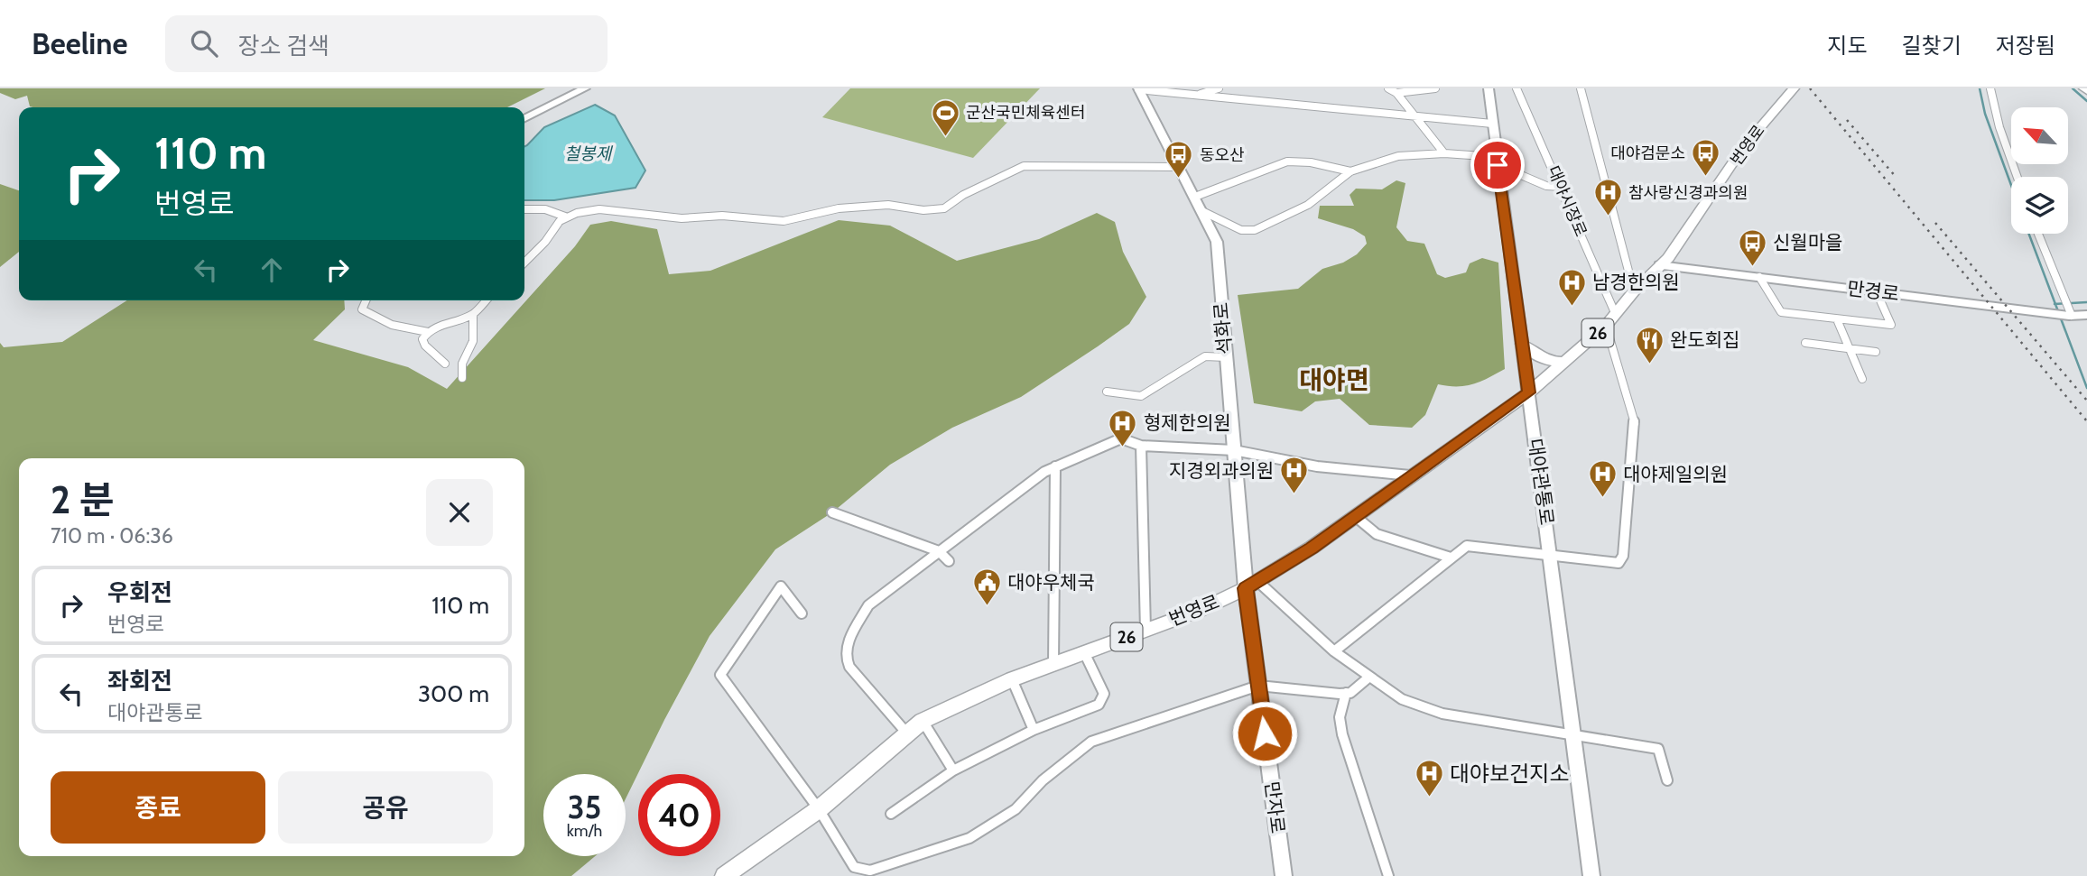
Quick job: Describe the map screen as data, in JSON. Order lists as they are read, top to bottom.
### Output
{
  "streets": {
    "main road": ["번영로", "26"],
    "street": [
      "대야시장로",
      "만경로",
      "석화로",
      "대야관통로",
      "만자로"
    ]
  },
  "crossings": [
    ["번영로", "대야시장로"],
    ["번영로", "만경로"],
    ["번영로", "석화로"],
    ["번영로", "대야관통로"],
    ["번영로", "만자로"],
    ["석화로", "만자로"]
  ],
  "districts": ["대야면"],
  "water": ["철봉제"],
  "places": {
    "sports": ["군산국민체육센터"],
    "bus stop": ["대야검문소", "동오산", "신월마을"],
    "hospital": [
      "참사랑신경과의원",
      "남경한의원",
      "형제한의원",
      "지경외과의원",
      "대야제일의원",
      "대야보건지소"
    ],
    "restaurant": ["완도회집"],
    "public building": ["대야우체국"]
  },
  "north": "top left",
  "page": {
    "header": "Beeline",
    "search": "장소 검색",
    "nav": ["지도", "길찾기", "저장됨"],
    "turn": ["110 m", "번영로"],
    "heading": ["2 분", "710 m · 06:36"],
    "list": [
      {
        "name": "우회전",
        "note": "번영로",
        "value": "110 m"
      },
      {
        "name": "좌회전",
        "note": "대야관통로",
        "value": "300 m"
      }
    ],
    "buttons": ["종료", "공유"],
    "speed": "35 km/h",
    "limit": "40"
  }
}
